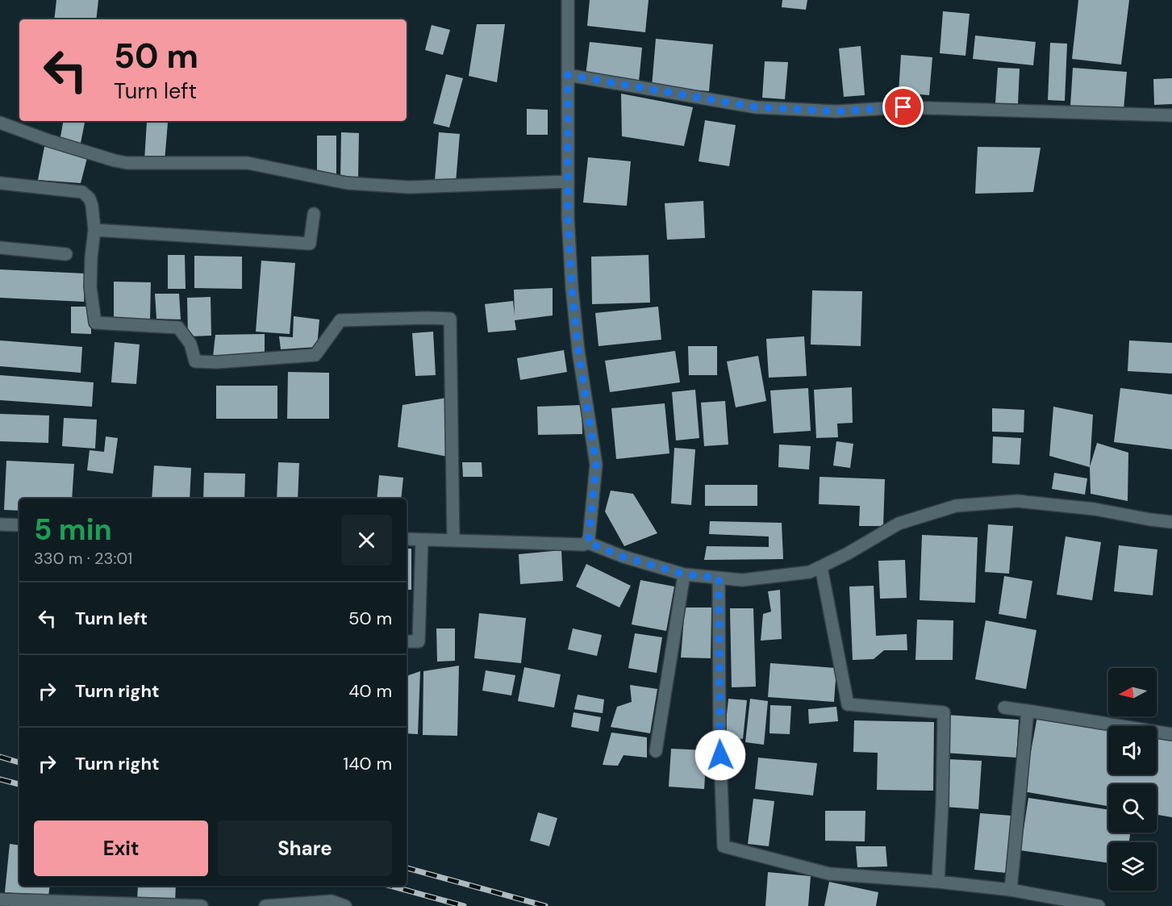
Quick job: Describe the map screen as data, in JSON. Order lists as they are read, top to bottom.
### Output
{
  "north": "left",
  "page": {
    "turn": ["50 m", "Turn left"],
    "heading": ["5 min", "330 m · 23:01"],
    "list": [
      {
        "name": "Turn left",
        "value": "50 m"
      },
      {
        "name": "Turn right",
        "value": "40 m"
      },
      {
        "name": "Turn right",
        "value": "140 m"
      }
    ],
    "buttons": ["Exit", "Share"]
  }
}
